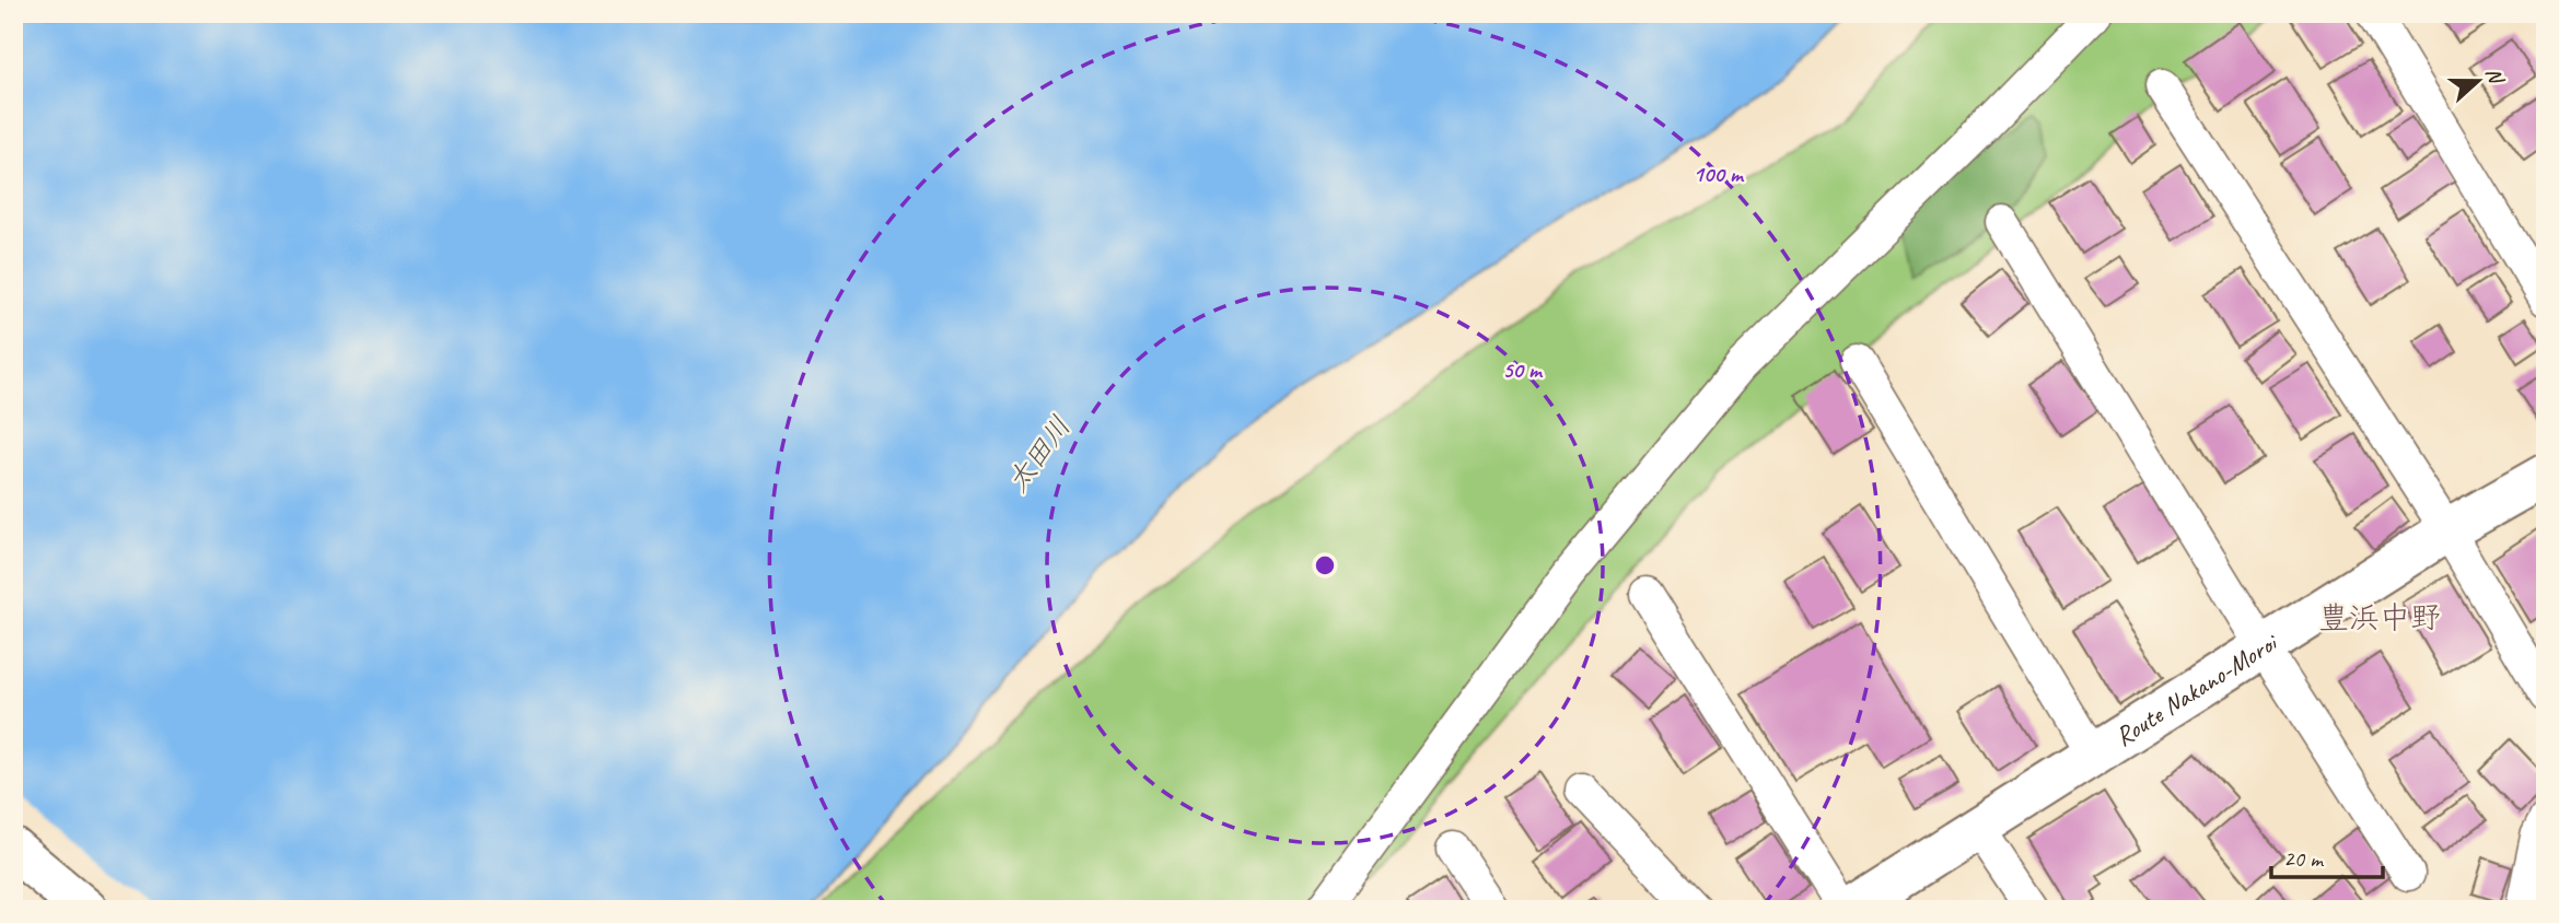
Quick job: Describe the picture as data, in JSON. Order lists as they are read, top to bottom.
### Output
{
  "streets": {
    "main road": ["Route Nakano-Moroi"]
  },
  "districts": ["豊浜中野"],
  "water": ["太田川"],
  "scale_bar": "20 m",
  "north": "right",
  "rings": ["100 m", "50 m"]
}
